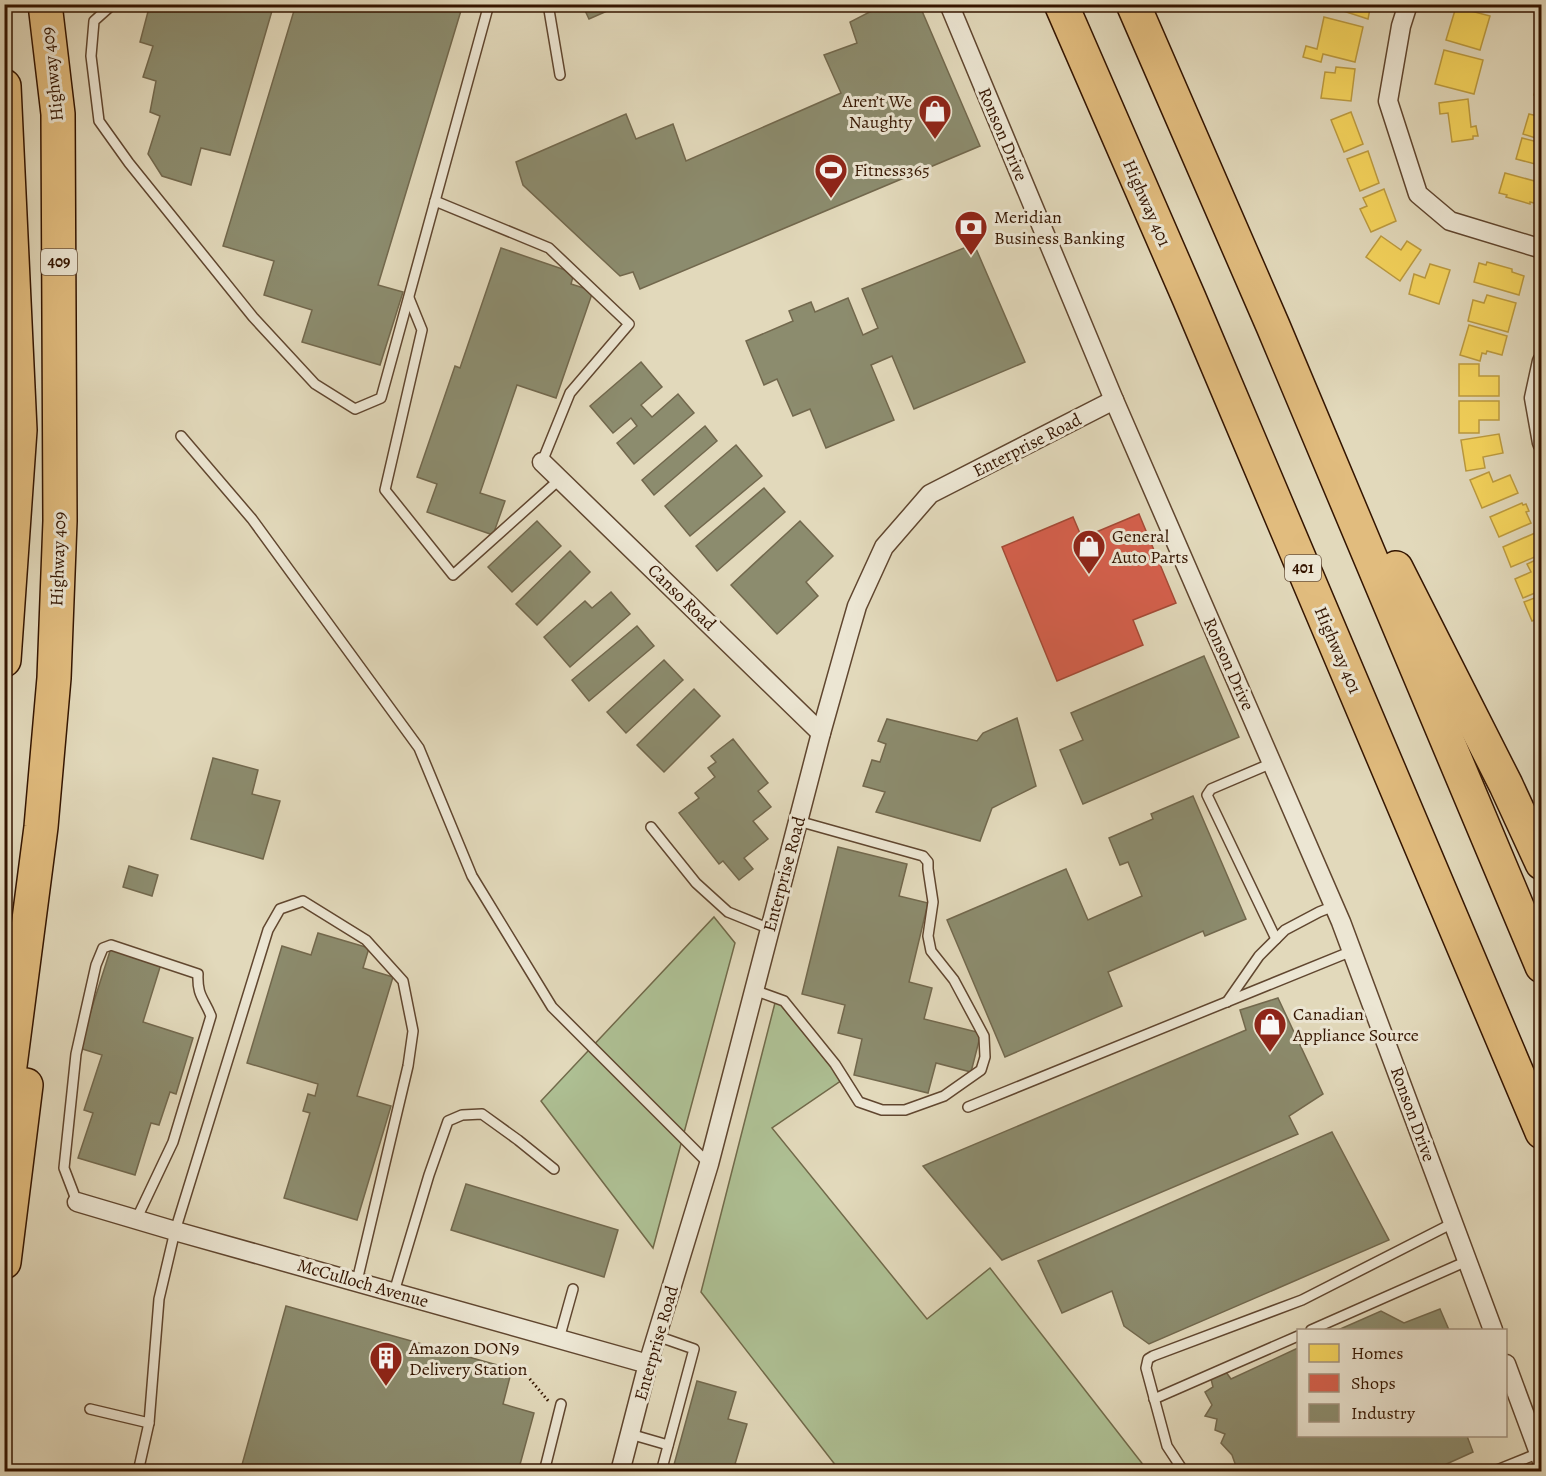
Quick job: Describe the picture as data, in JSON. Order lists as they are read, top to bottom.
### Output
{
  "streets": {
    "highway": [
      "Highway 409",
      "Highway 401",
      "409",
      "401"
    ],
    "street": [
      "Ronson Drive",
      "Enterprise Road",
      "Canso Road",
      "McCulloch Avenue"
    ]
  },
  "crossings": [
    ["Ronson Drive", "Enterprise Road"],
    ["Enterprise Road", "Canso Road"],
    ["Enterprise Road", "McCulloch Avenue"]
  ],
  "places": {
    "shop": ["Aren’t We Naughty", "General Auto Parts", "Canadian Appliance Source"],
    "sports": ["Fitness365"],
    "bank": ["Meridian Business Banking"],
    "building": ["Amazon DON9 Delivery Station"]
  },
  "legend": ["Homes", "Shops", "Industry"]
}
